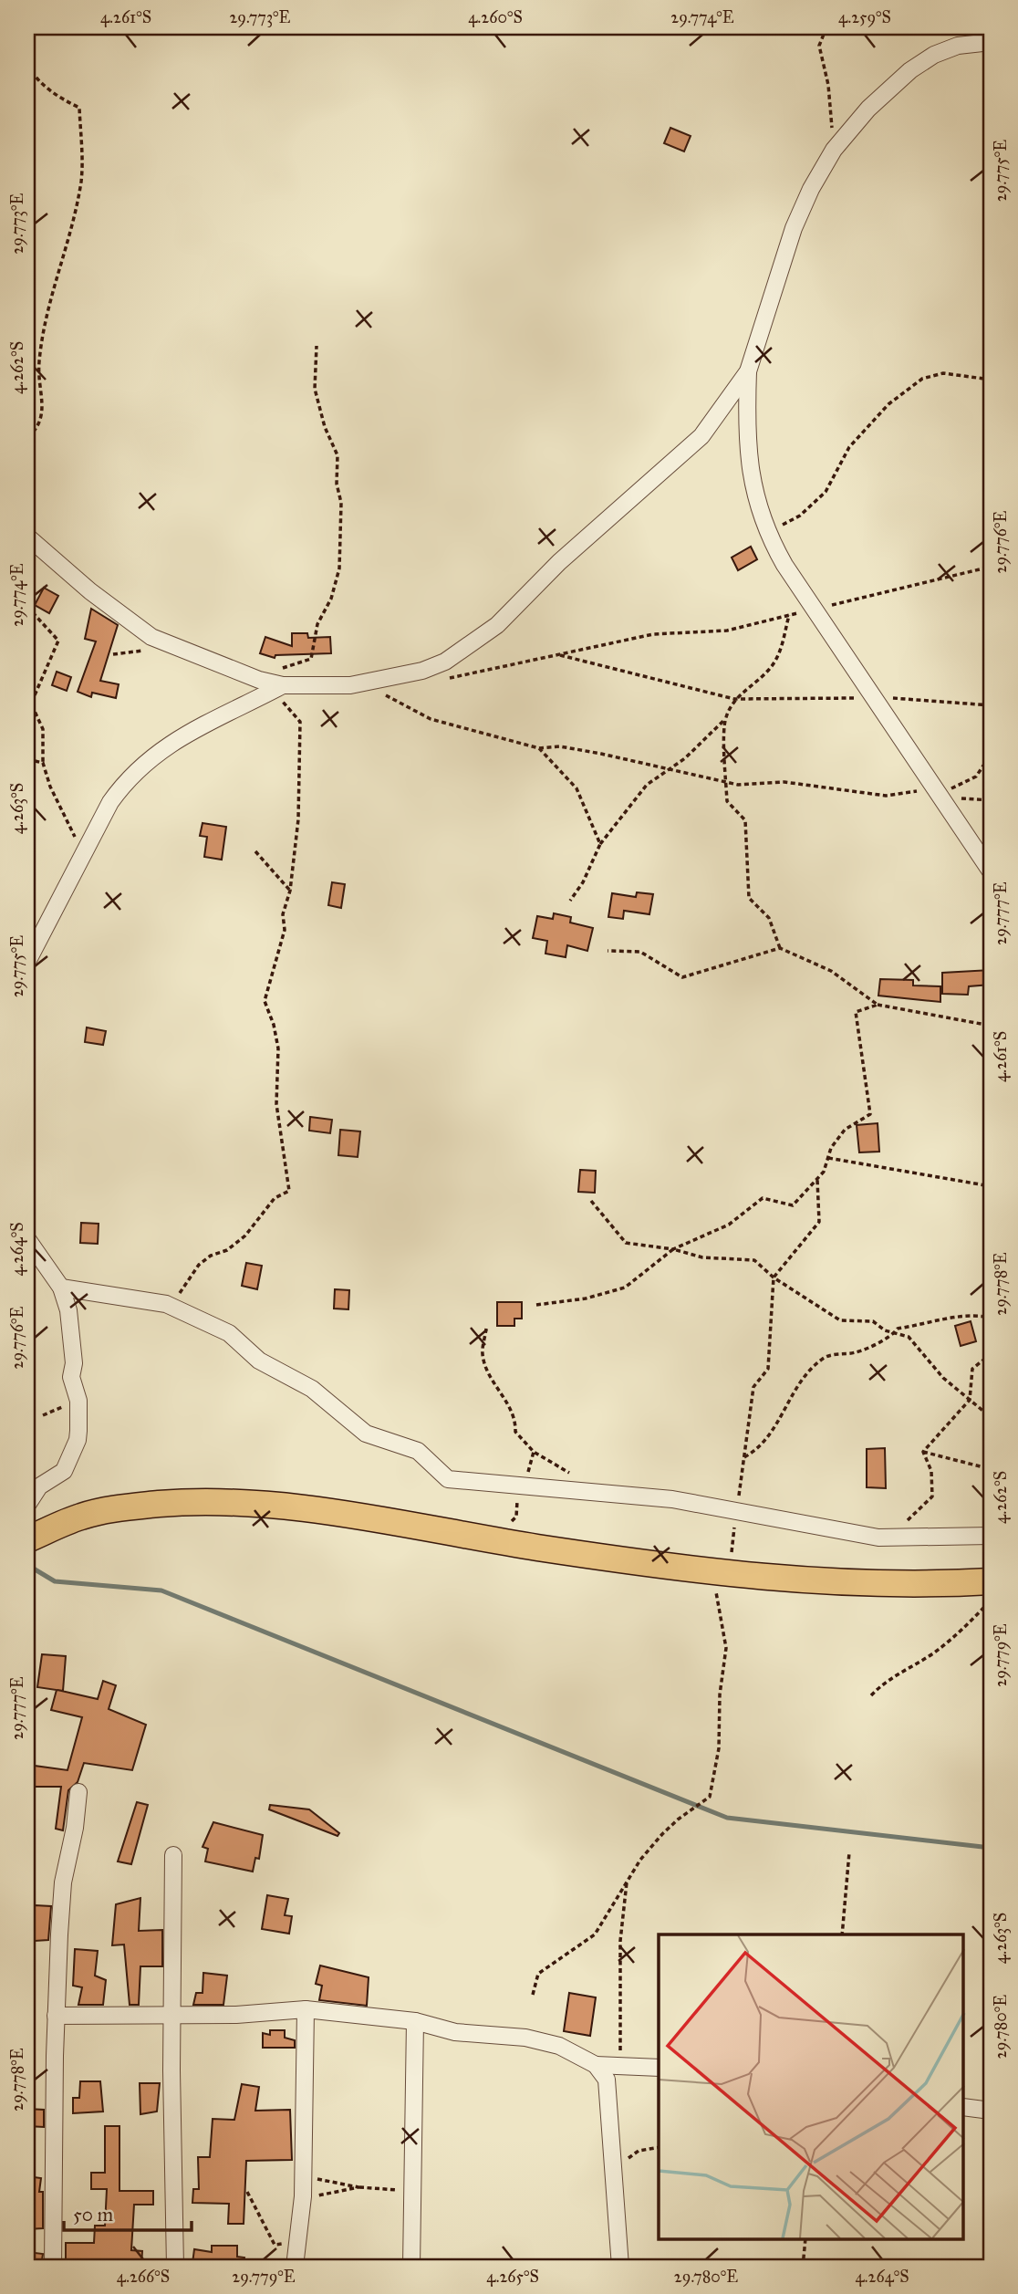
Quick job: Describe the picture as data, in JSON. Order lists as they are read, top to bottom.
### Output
{
  "scale_bar": "50 m",
  "coordinates": [
    "4.261°S",
    "29.773°E",
    "4.260°S",
    "29.774°E",
    "4.259°S",
    "29.775°E",
    "4.262°S",
    "29.776°E",
    "4.263°S",
    "29.777°E",
    "4.264°S",
    "29.778°E",
    "29.779°E",
    "29.780°E",
    "4.266°S",
    "4.265°S"
  ]
}
